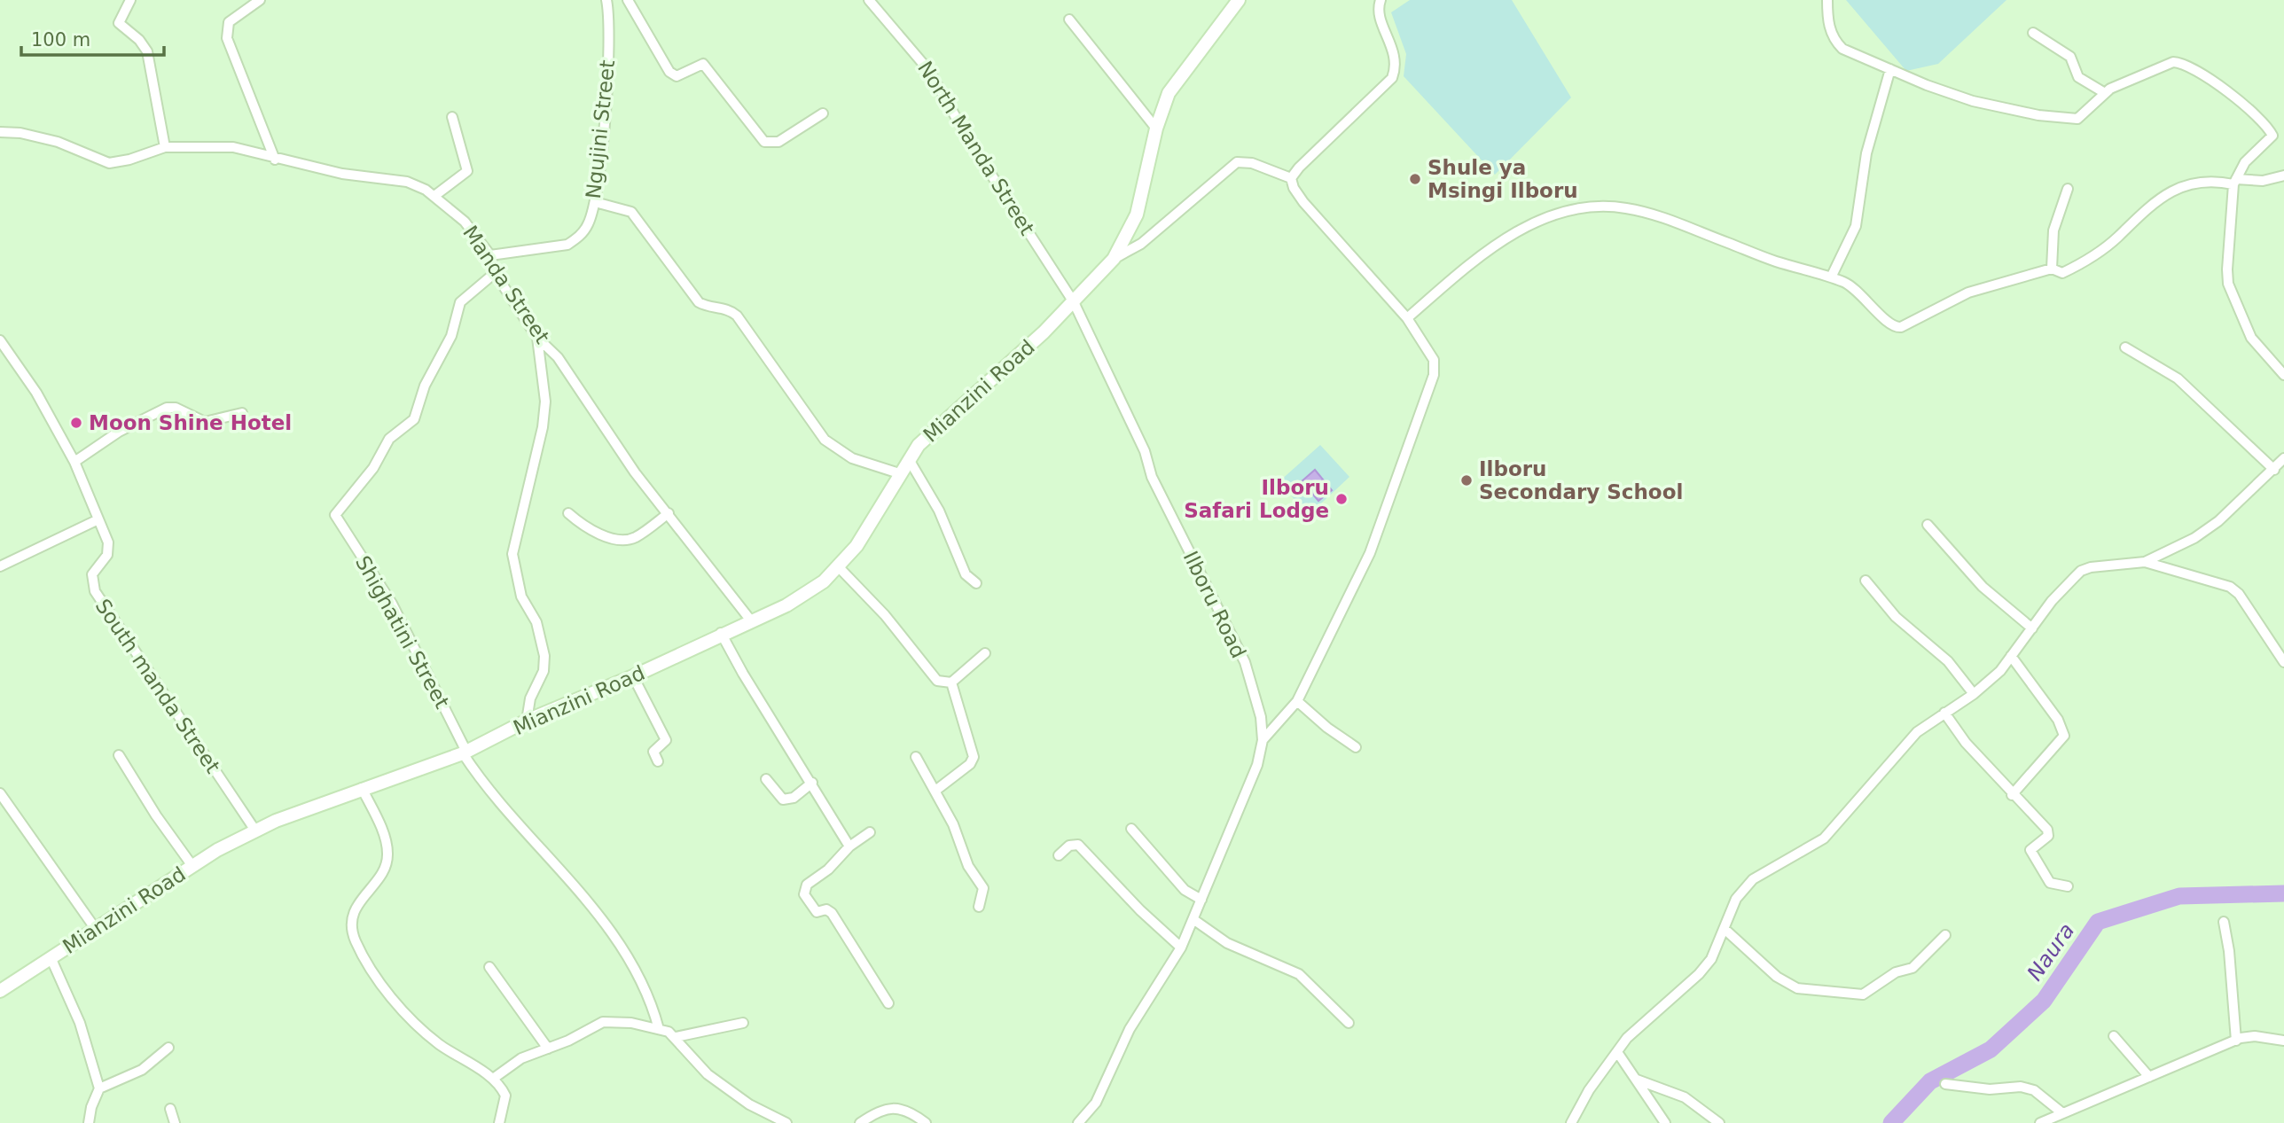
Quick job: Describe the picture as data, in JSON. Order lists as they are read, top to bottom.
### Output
{
  "streets": {
    "street": [
      "Ngujini Street",
      "North Manda Street",
      "Manda Street",
      "Mianzini Road",
      "Ilboru Road",
      "Shighatini Street",
      "South manda Street"
    ]
  },
  "crossings": [
    ["Ngujini Street", "Manda Street"],
    ["North Manda Street", "Mianzini Road"],
    ["North Manda Street", "Ilboru Road"],
    ["Manda Street", "Mianzini Road"],
    ["Manda Street", "Shighatini Street"],
    ["Mianzini Road", "Ilboru Road"],
    ["Mianzini Road", "Shighatini Street"],
    ["Mianzini Road", "South manda Street"]
  ],
  "water": ["Naura"],
  "places": [
    "Shule ya Msingi Ilboru",
    "Moon Shine Hotel",
    "Ilboru Secondary School",
    "Ilboru Safari Lodge"
  ],
  "scale_bar": "100 m"
}
